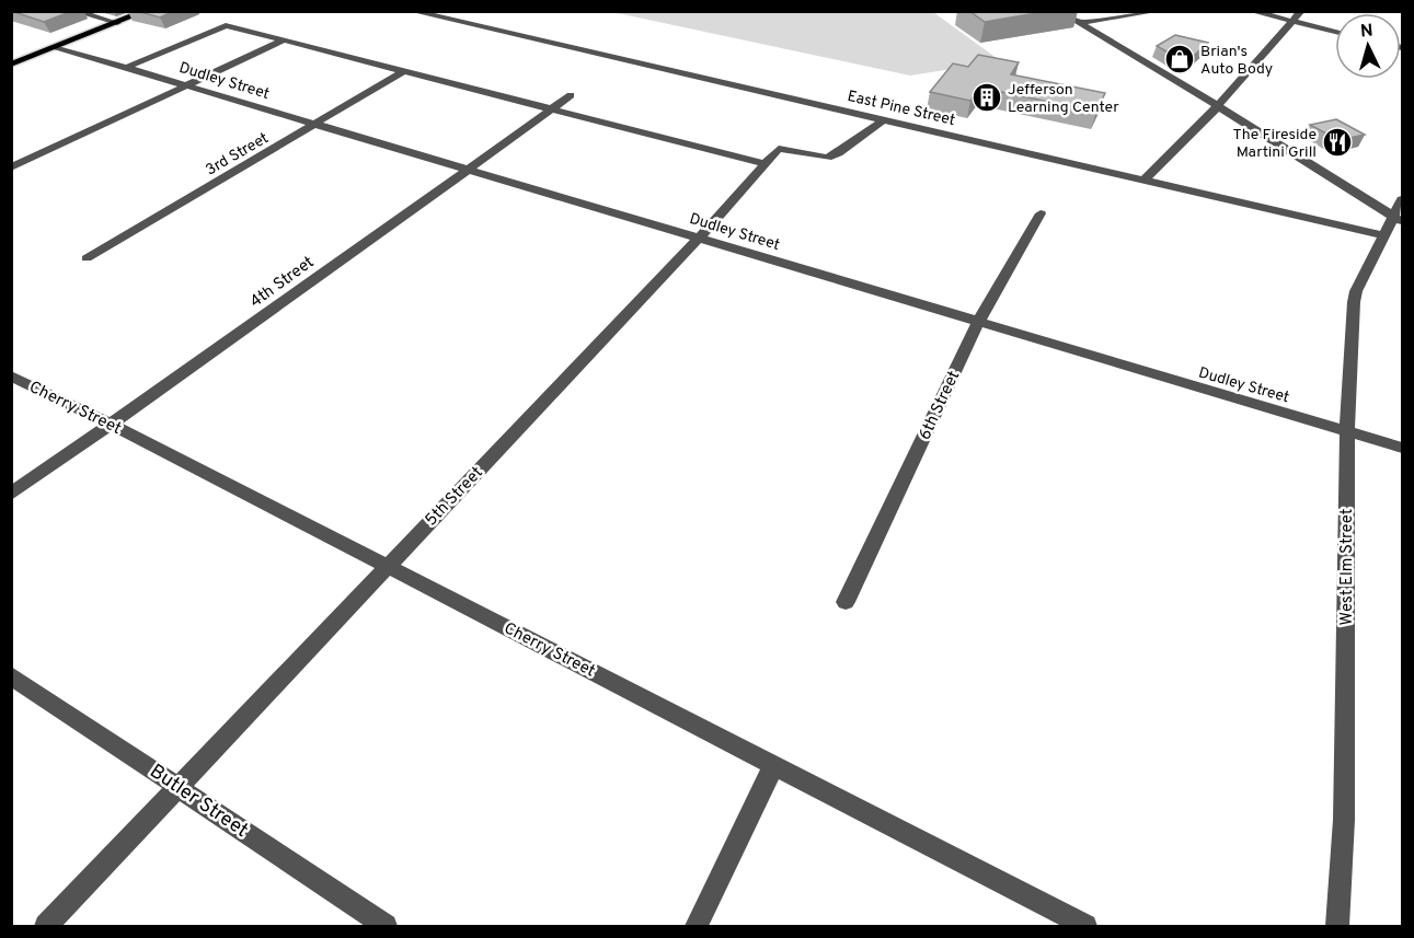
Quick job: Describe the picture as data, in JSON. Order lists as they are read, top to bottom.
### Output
{
  "streets": {
    "street": [
      "Dudley Street",
      "East Pine Street",
      "3rd Street",
      "4th Street",
      "6th Street",
      "Cherry Street",
      "5th Street",
      "West Elm Street",
      "Butler Street"
    ]
  },
  "crossings": [
    ["Dudley Street", "3rd Street"],
    ["Dudley Street", "4th Street"],
    ["Dudley Street", "6th Street"],
    ["Dudley Street", "5th Street"],
    ["Dudley Street", "West Elm Street"],
    ["East Pine Street", "5th Street"],
    ["East Pine Street", "West Elm Street"],
    ["4th Street", "Cherry Street"],
    ["Cherry Street", "5th Street"],
    ["5th Street", "Butler Street"]
  ],
  "places": {
    "shop": ["Brian's Auto Body"],
    "building": ["Jefferson Learning Center"],
    "restaurant": ["The Fireside Martini Grill"]
  },
  "north": "top"
}
